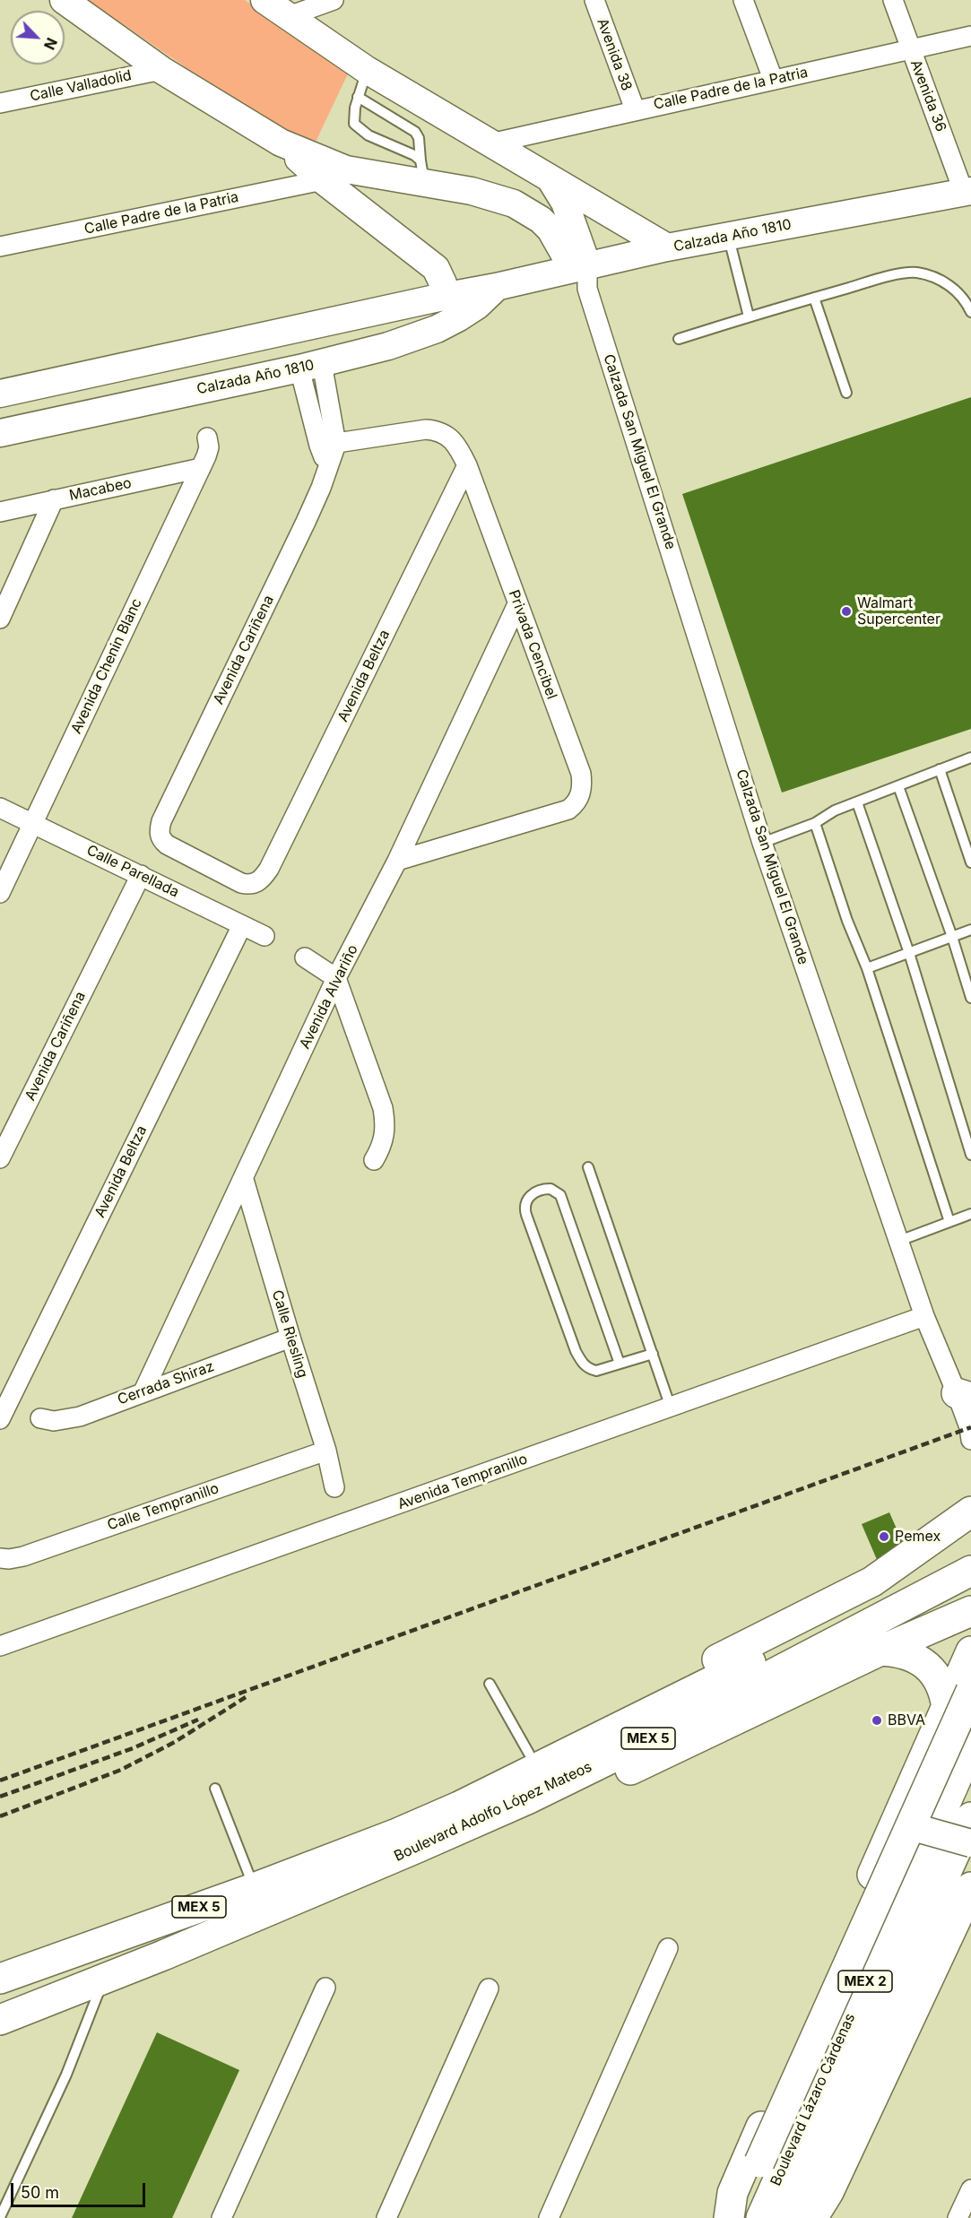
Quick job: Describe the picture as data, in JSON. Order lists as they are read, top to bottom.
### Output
{
  "streets": {
    "highway": [
      "MEX 5",
      "Boulevard Adolfo López Mateos",
      "MEX 2",
      "Boulevard Lázaro Cárdenas"
    ],
    "street": [
      "Avenida 38",
      "Calle Valladolid",
      "Calle Padre de la Patria",
      "Avenida 36",
      "Calzada Año 1810",
      "Calzada San Miguel El Grande",
      "Macabeo",
      "Privada Cencibel",
      "Avenida Cariñena",
      "Avenida Chenin Blanc",
      "Avenida Beltza",
      "Calle Parellada",
      "Avenida Alvariño",
      "Calle Riesling",
      "Cerrada Shiraz",
      "Avenida Tempranillo",
      "Calle Tempranillo"
    ]
  },
  "crossings": [
    ["Avenida 38", "Calle Padre de la Patria"],
    ["Calle Valladolid", "Calzada San Miguel El Grande"],
    ["Calle Padre de la Patria", "Avenida 36"],
    ["Calle Padre de la Patria", "Calzada San Miguel El Grande"],
    ["Avenida 36", "Calzada Año 1810"],
    ["Calzada Año 1810", "Calzada San Miguel El Grande"],
    ["Calzada Año 1810", "Avenida Cariñena"],
    ["Calzada San Miguel El Grande", "Avenida Tempranillo"],
    ["Macabeo", "Avenida Chenin Blanc"],
    ["Privada Cencibel", "Avenida Cariñena"],
    ["Privada Cencibel", "Avenida Beltza"],
    ["Privada Cencibel", "Avenida Alvariño"],
    ["Avenida Cariñena", "Avenida Beltza"],
    ["Avenida Cariñena", "Calle Parellada"],
    ["Avenida Chenin Blanc", "Calle Parellada"],
    ["Avenida Beltza", "Calle Parellada"],
    ["Avenida Alvariño", "Calle Riesling"],
    ["Avenida Alvariño", "Cerrada Shiraz"],
    ["Calle Riesling", "Cerrada Shiraz"],
    ["Calle Riesling", "Calle Tempranillo"]
  ],
  "places": ["Walmart Supercenter", "Pemex", "BBVA"],
  "scale_bar": "50 m",
  "north": "bottom right"
}
